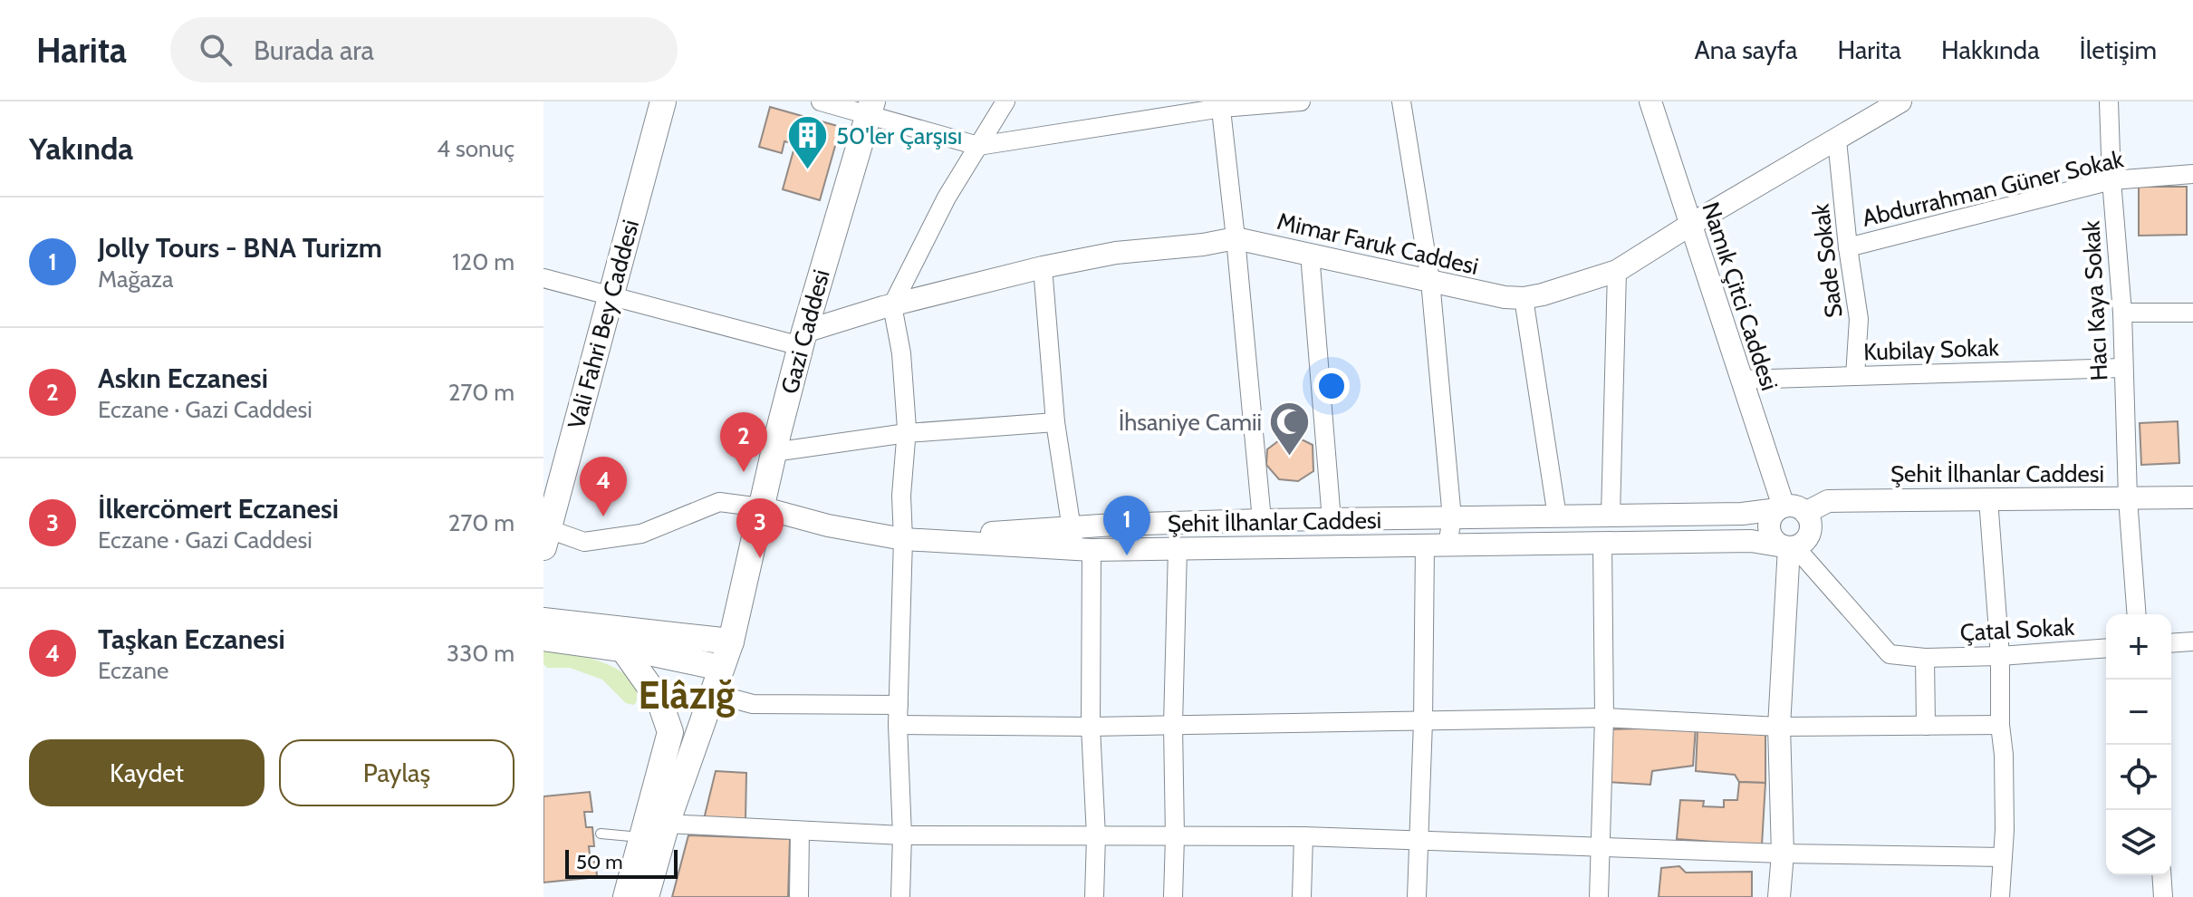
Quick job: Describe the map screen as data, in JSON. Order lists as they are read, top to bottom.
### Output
{
  "streets": {
    "main road": ["Vali Fahri Bey Caddesi", "Gazi Caddesi"],
    "street": [
      "Abdurrahman Güner Sokak",
      "Mimar Faruk Caddesi",
      "Sade Sokak",
      "Namık Çitci Caddesi",
      "Hacı Kaya Sokak",
      "Kubilay Sokak",
      "Şehit İlhanlar Caddesi",
      "Çatal Sokak"
    ]
  },
  "crossings": [
    ["Abdurrahman Güner Sokak", "Sade Sokak"],
    ["Abdurrahman Güner Sokak", "Hacı Kaya Sokak"],
    ["Mimar Faruk Caddesi", "Sade Sokak"],
    ["Mimar Faruk Caddesi", "Namık Çitci Caddesi"],
    ["Mimar Faruk Caddesi", "Gazi Caddesi"],
    ["Sade Sokak", "Kubilay Sokak"],
    ["Namık Çitci Caddesi", "Kubilay Sokak"],
    ["Namık Çitci Caddesi", "Şehit İlhanlar Caddesi"],
    ["Namık Çitci Caddesi", "Çatal Sokak"],
    ["Hacı Kaya Sokak", "Kubilay Sokak"],
    ["Hacı Kaya Sokak", "Şehit İlhanlar Caddesi"],
    ["Gazi Caddesi", "Şehit İlhanlar Caddesi"],
    ["Şehit İlhanlar Caddesi", "Çatal Sokak"]
  ],
  "districts": ["Elâzığ"],
  "places": {
    "building": ["50'ler Çarşısı"],
    "mosque": ["İhsaniye Camii"]
  },
  "scale_bar": "50 m",
  "page": {
    "header": "Harita",
    "search": "Burada ara",
    "nav": [
      "Ana sayfa",
      "Harita",
      "Hakkında",
      "İletişim"
    ],
    "heading": ["Yakında", "4 sonuç"],
    "list": [
      {
        "mark": "1",
        "name": "Jolly Tours - BNA Turizm",
        "note": "Mağaza",
        "value": "120 m"
      },
      {
        "mark": "2",
        "name": "Askın Eczanesi",
        "note": "Eczane · Gazi Caddesi",
        "value": "270 m"
      },
      {
        "mark": "3",
        "name": "İlkercömert Eczanesi",
        "note": "Eczane · Gazi Caddesi",
        "value": "270 m"
      },
      {
        "mark": "4",
        "name": "Taşkan Eczanesi",
        "note": "Eczane",
        "value": "330 m"
      }
    ],
    "pins": [
      "2",
      "4",
      "1",
      "3"
    ],
    "map_buttons": ["+", "−"],
    "buttons": ["Kaydet", "Paylaş"],
    "scale": "50 m"
  }
}
